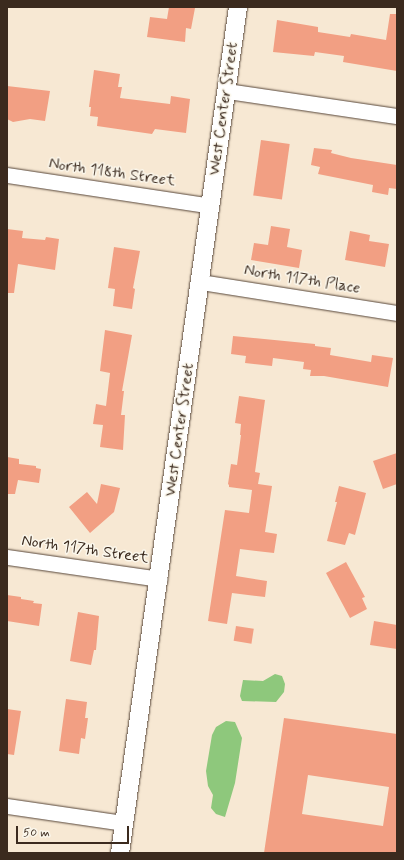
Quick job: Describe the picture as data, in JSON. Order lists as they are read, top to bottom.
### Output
{
  "streets": {
    "street": [
      "West Center Street",
      "North 118th Street",
      "North 117th Place",
      "North 117th Street"
    ]
  },
  "crossings": [
    ["West Center Street", "North 118th Street"],
    ["West Center Street", "North 117th Place"],
    ["West Center Street", "North 117th Street"]
  ],
  "scale_bar": "50 m"
}
